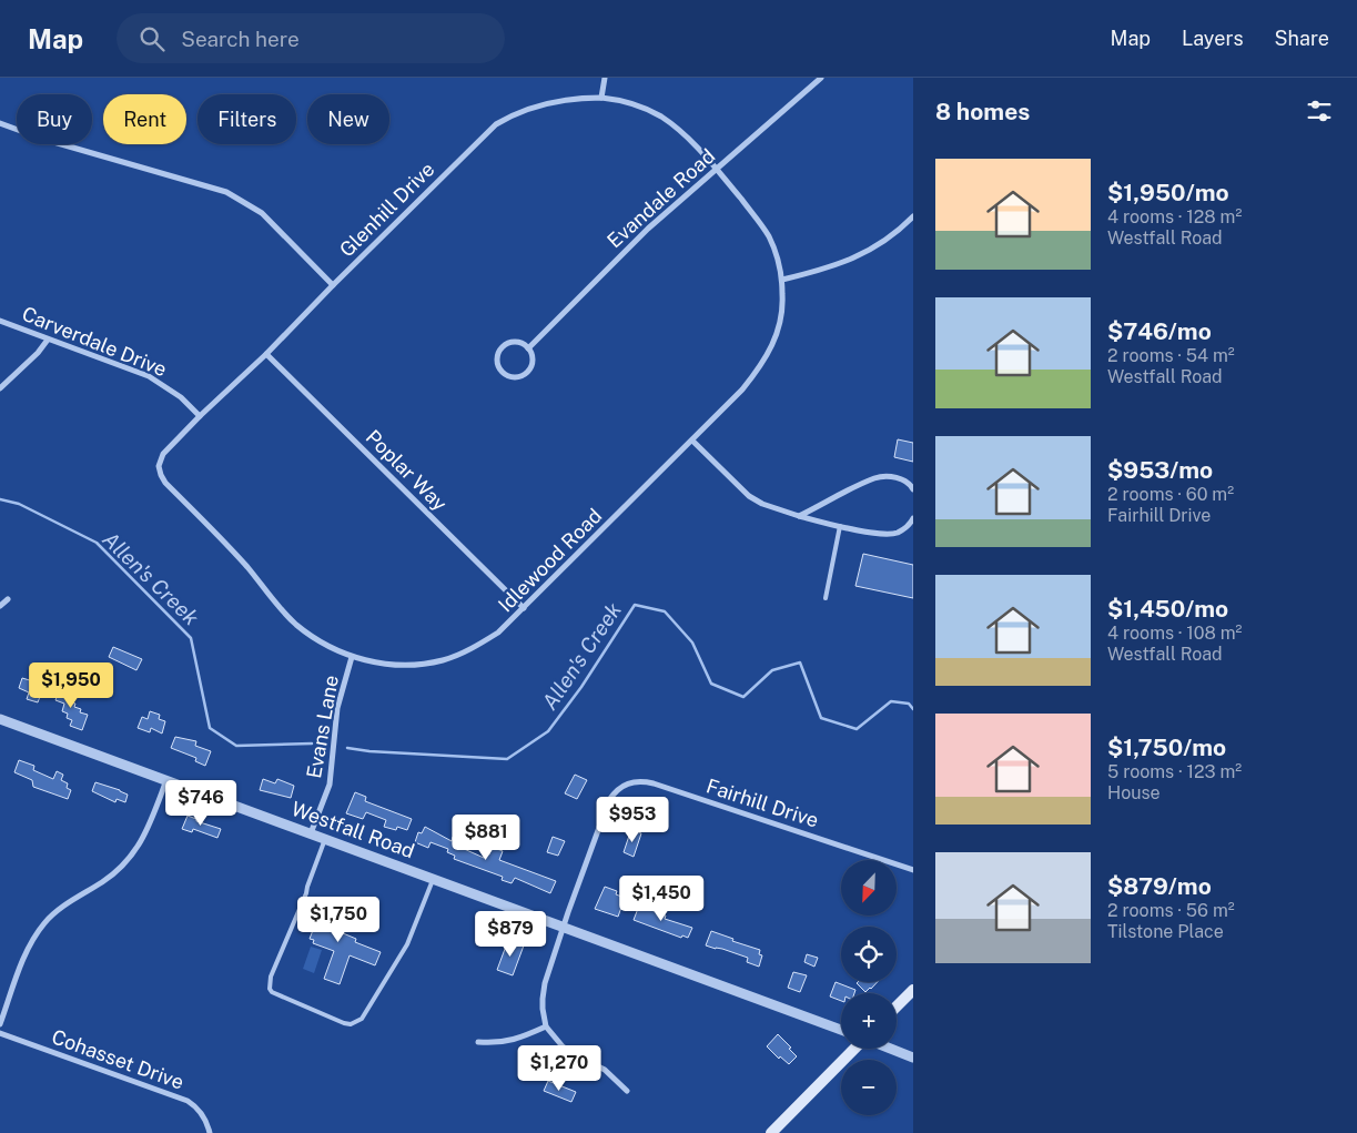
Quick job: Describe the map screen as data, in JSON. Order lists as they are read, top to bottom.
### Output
{
  "streets": {
    "street": [
      "Evandale Road",
      "Glenhill Drive",
      "Carverdale Drive",
      "Poplar Way",
      "Idlewood Road",
      "Evans Lane",
      "Fairhill Drive",
      "Westfall Road",
      "Cohasset Drive"
    ]
  },
  "crossings": [
    ["Evandale Road", "Glenhill Drive"],
    ["Evandale Road", "Idlewood Road"],
    ["Glenhill Drive", "Carverdale Drive"],
    ["Glenhill Drive", "Poplar Way"],
    ["Glenhill Drive", "Idlewood Road"],
    ["Poplar Way", "Idlewood Road"],
    ["Idlewood Road", "Evans Lane"],
    ["Evans Lane", "Westfall Road"],
    ["Fairhill Drive", "Westfall Road"]
  ],
  "water": ["Allen's Creek"],
  "north": "bottom left",
  "page": {
    "header": "Map",
    "search": "Search here",
    "nav": ["Map", "Layers", "Share"],
    "heading": "8 homes",
    "chip": [
      "Buy",
      "Rent",
      "Filters",
      "New"
    ],
    "list": [
      {
        "name": "$1,950/mo",
        "note": "4 rooms · 128 m² · Westfall Road"
      },
      {
        "name": "$746/mo",
        "note": "2 rooms · 54 m² · Westfall Road"
      },
      {
        "name": "$953/mo",
        "note": "2 rooms · 60 m² · Fairhill Drive"
      },
      {
        "name": "$1,450/mo",
        "note": "4 rooms · 108 m² · Westfall Road"
      },
      {
        "name": "$1,750/mo",
        "note": "5 rooms · 123 m² · House"
      },
      {
        "name": "$879/mo",
        "note": "2 rooms · 56 m² · Tilstone Place"
      }
    ],
    "price": [
      "$1,950",
      "$746",
      "$953",
      "$881",
      "$1,450",
      "$1,750",
      "$879",
      "$1,270"
    ],
    "map_buttons": ["+", "−"]
  }
}
